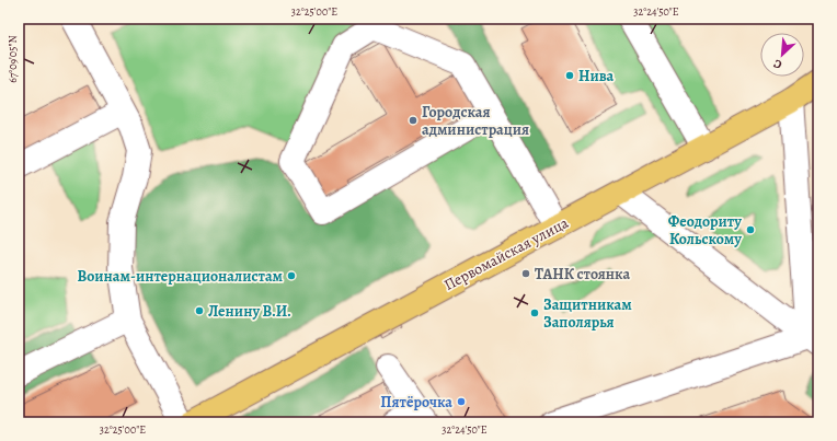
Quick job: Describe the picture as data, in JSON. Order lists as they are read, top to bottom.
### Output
{
  "streets": {
    "main road": ["Первомайская улица"]
  },
  "places": [
    "Нива",
    "Городская администрация",
    "Феодориту Кольскому",
    "ТАНК стоянка",
    "Воинам-интернационалистам",
    "Ленину В.И.",
    "Защитникам Заполярья",
    "Пятёрочка"
  ],
  "north": "bottom left",
  "coordinates": ["32°25'00\"E", "32°24'50\"E", "67°09'05\"N"]
}
